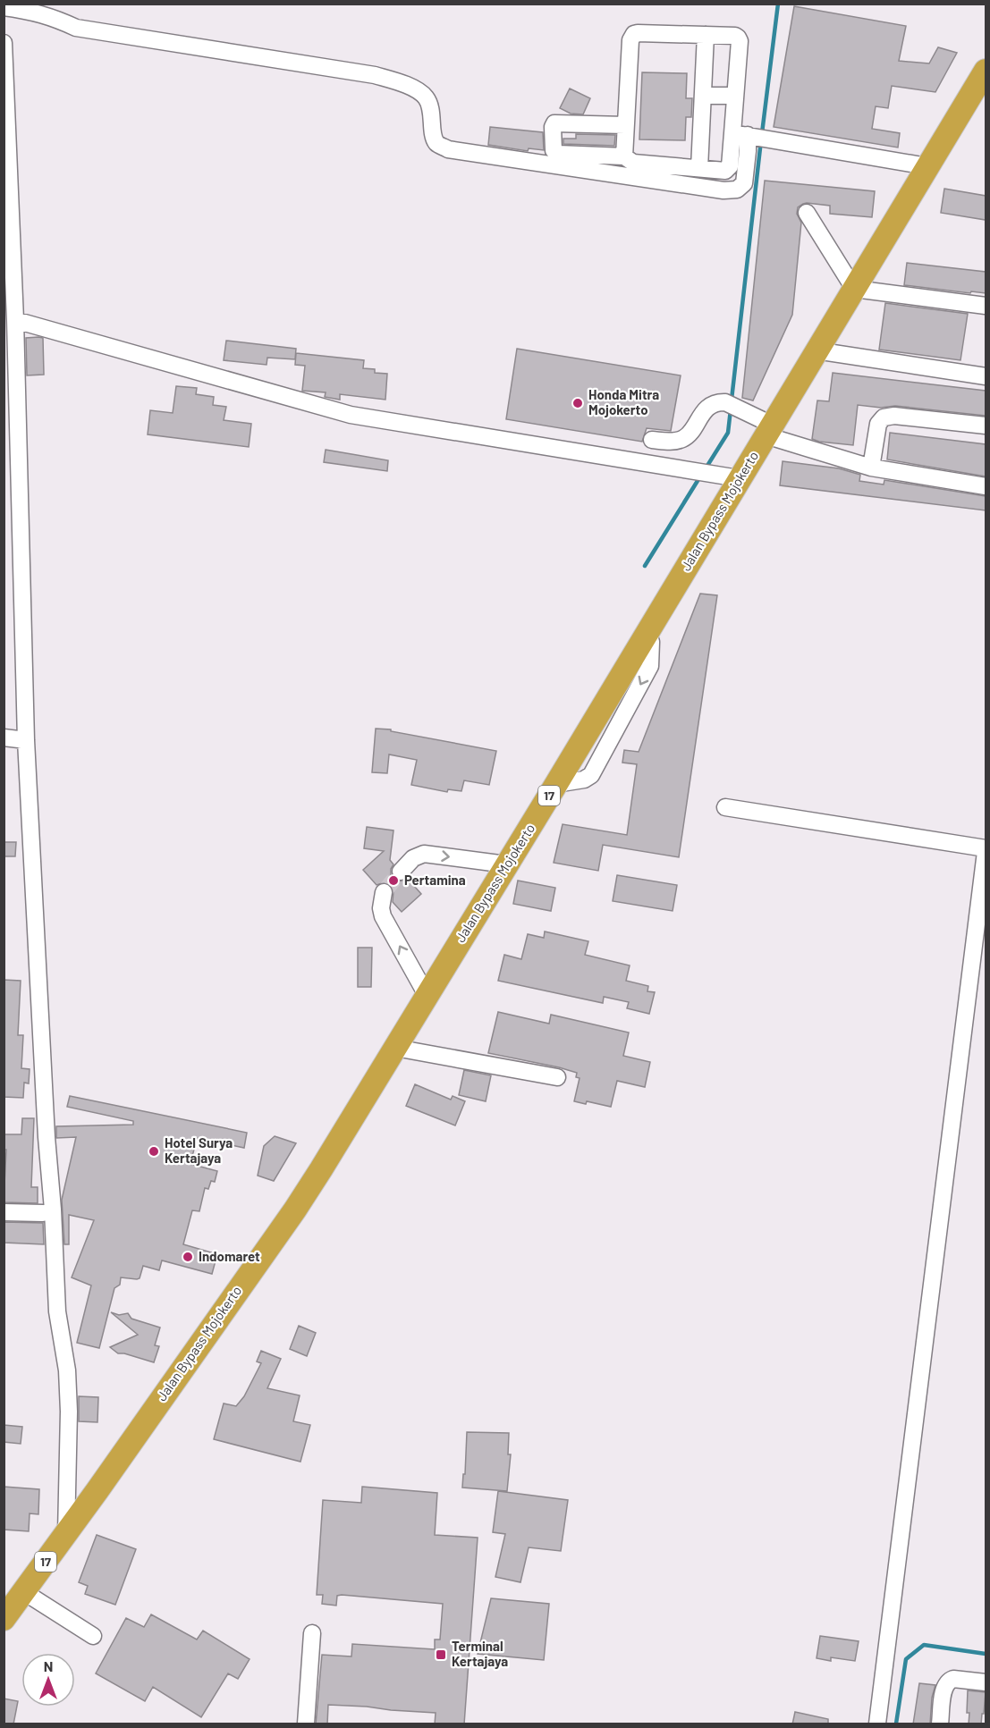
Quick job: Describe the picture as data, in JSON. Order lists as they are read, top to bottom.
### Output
{
  "streets": {
    "highway": ["Jalan Bypass Mojokerto", "17"]
  },
  "places": {
    "other": [
      "Honda Mitra Mojokerto",
      "Pertamina",
      "Hotel Surya Kertajaya",
      "Indomaret"
    ],
    "transit": ["Terminal Kertajaya"]
  },
  "north": "top"
}
